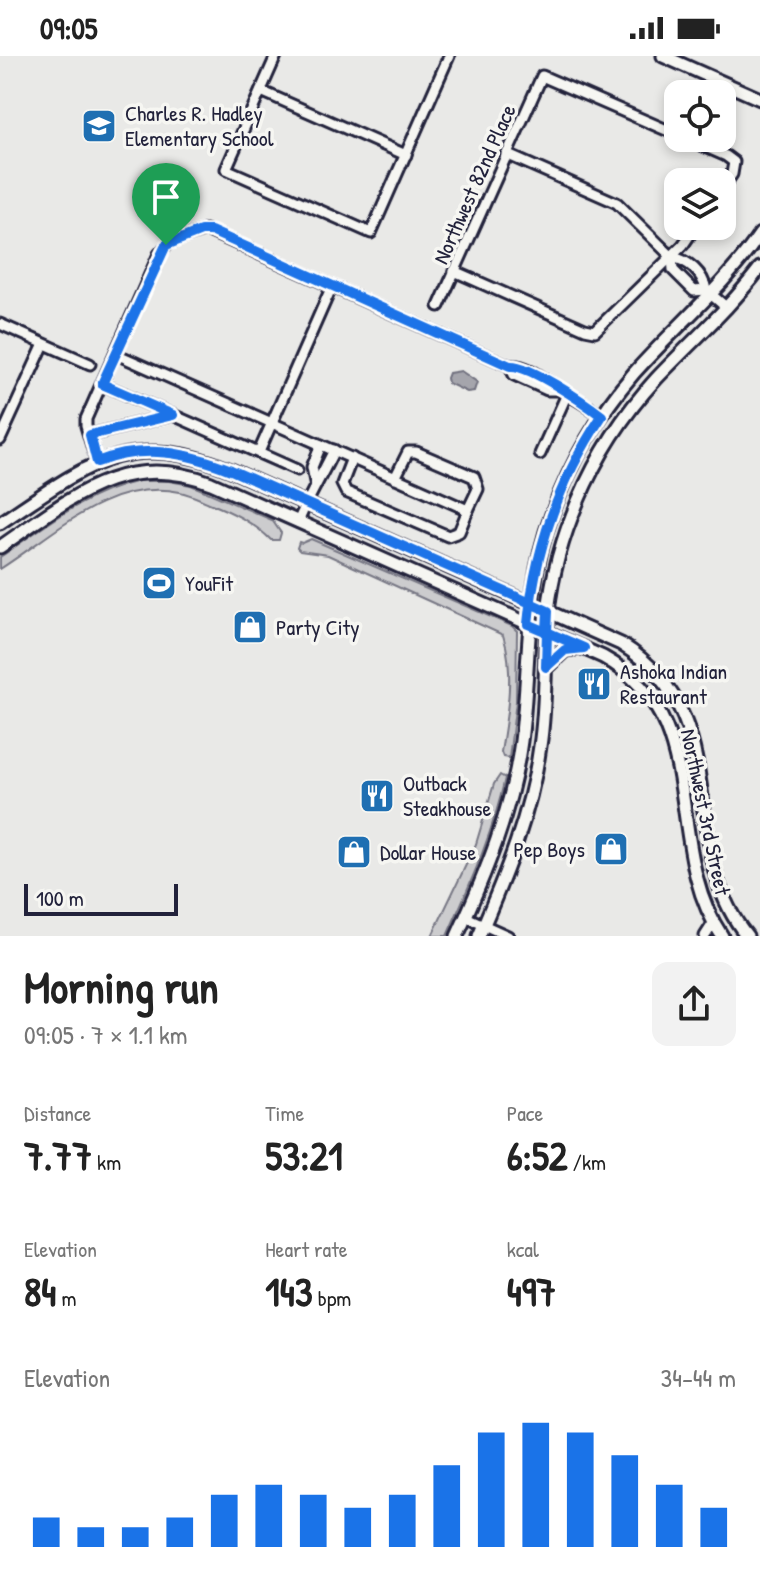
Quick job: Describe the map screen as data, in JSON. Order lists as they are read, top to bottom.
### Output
{
  "streets": {
    "street": ["Northwest 82nd Place", "Northwest 3rd Street"]
  },
  "places": {
    "school or university": ["Charles R. Hadley Elementary School"],
    "sports": ["YouFit"],
    "shop": ["Party City", "Pep Boys", "Dollar House"],
    "restaurant": ["Ashoka Indian Restaurant", "Outback Steakhouse"]
  },
  "scale_bar": "100 m",
  "page": {
    "status": "09:05",
    "scale": "100 m",
    "heading": ["Morning run", "09:05 · 7 × 1.1 km"],
    "stats": [
      ["Distance", "7.77 km"],
      ["Time", "53:21"],
      ["Pace", "6:52 /km"],
      ["Elevation", "84 m"],
      ["Heart rate", "143 bpm"],
      ["kcal", "497"]
    ],
    "chart": ["Elevation", "34–44 m"]
  }
}
